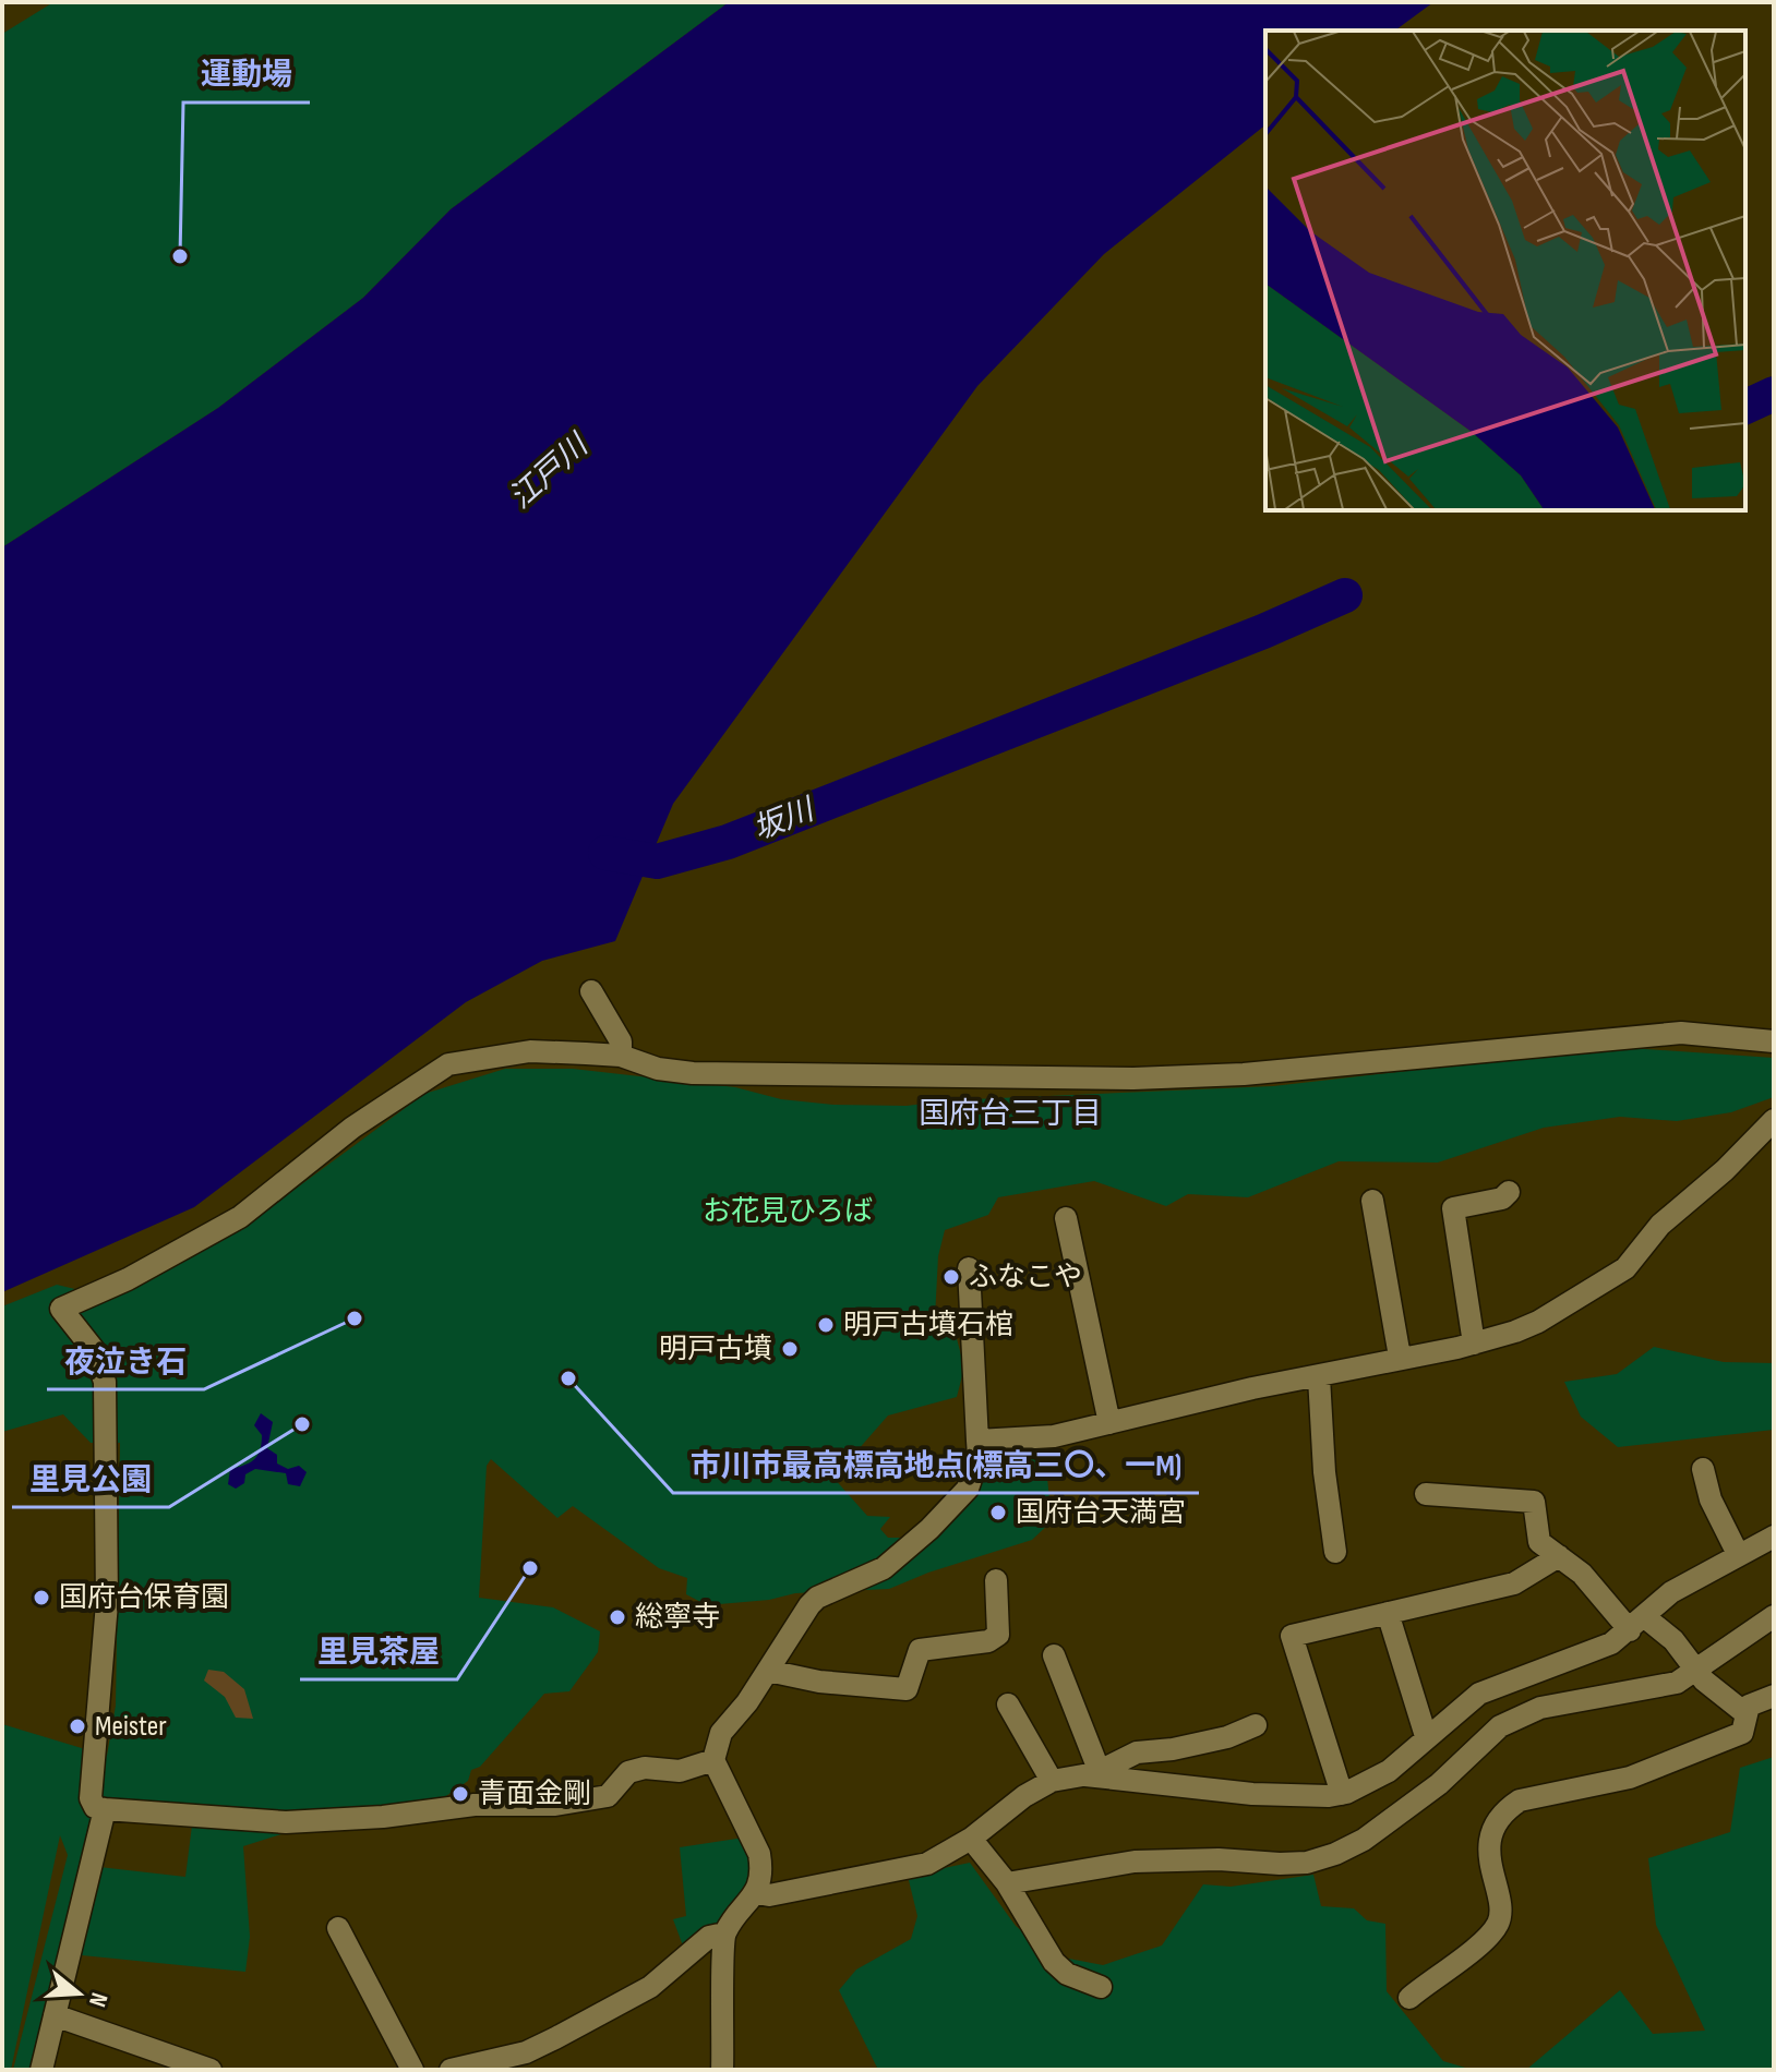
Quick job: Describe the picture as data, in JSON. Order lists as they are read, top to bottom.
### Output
{
  "districts": ["国府台三丁目"],
  "water": ["江戸川", "坂川"],
  "parks": ["お花見ひろば"],
  "places": [
    "運動場",
    "ふなこや",
    "夜泣き石",
    "明戸古墳石棺",
    "明戸古墳",
    "市川市最高標高地点(標高三〇、一M)",
    "里見公園",
    "国府台天満宮",
    "里見茶屋",
    "国府台保育園",
    "総寧寺",
    "Meister",
    "青面金剛"
  ],
  "north": "right"
}
